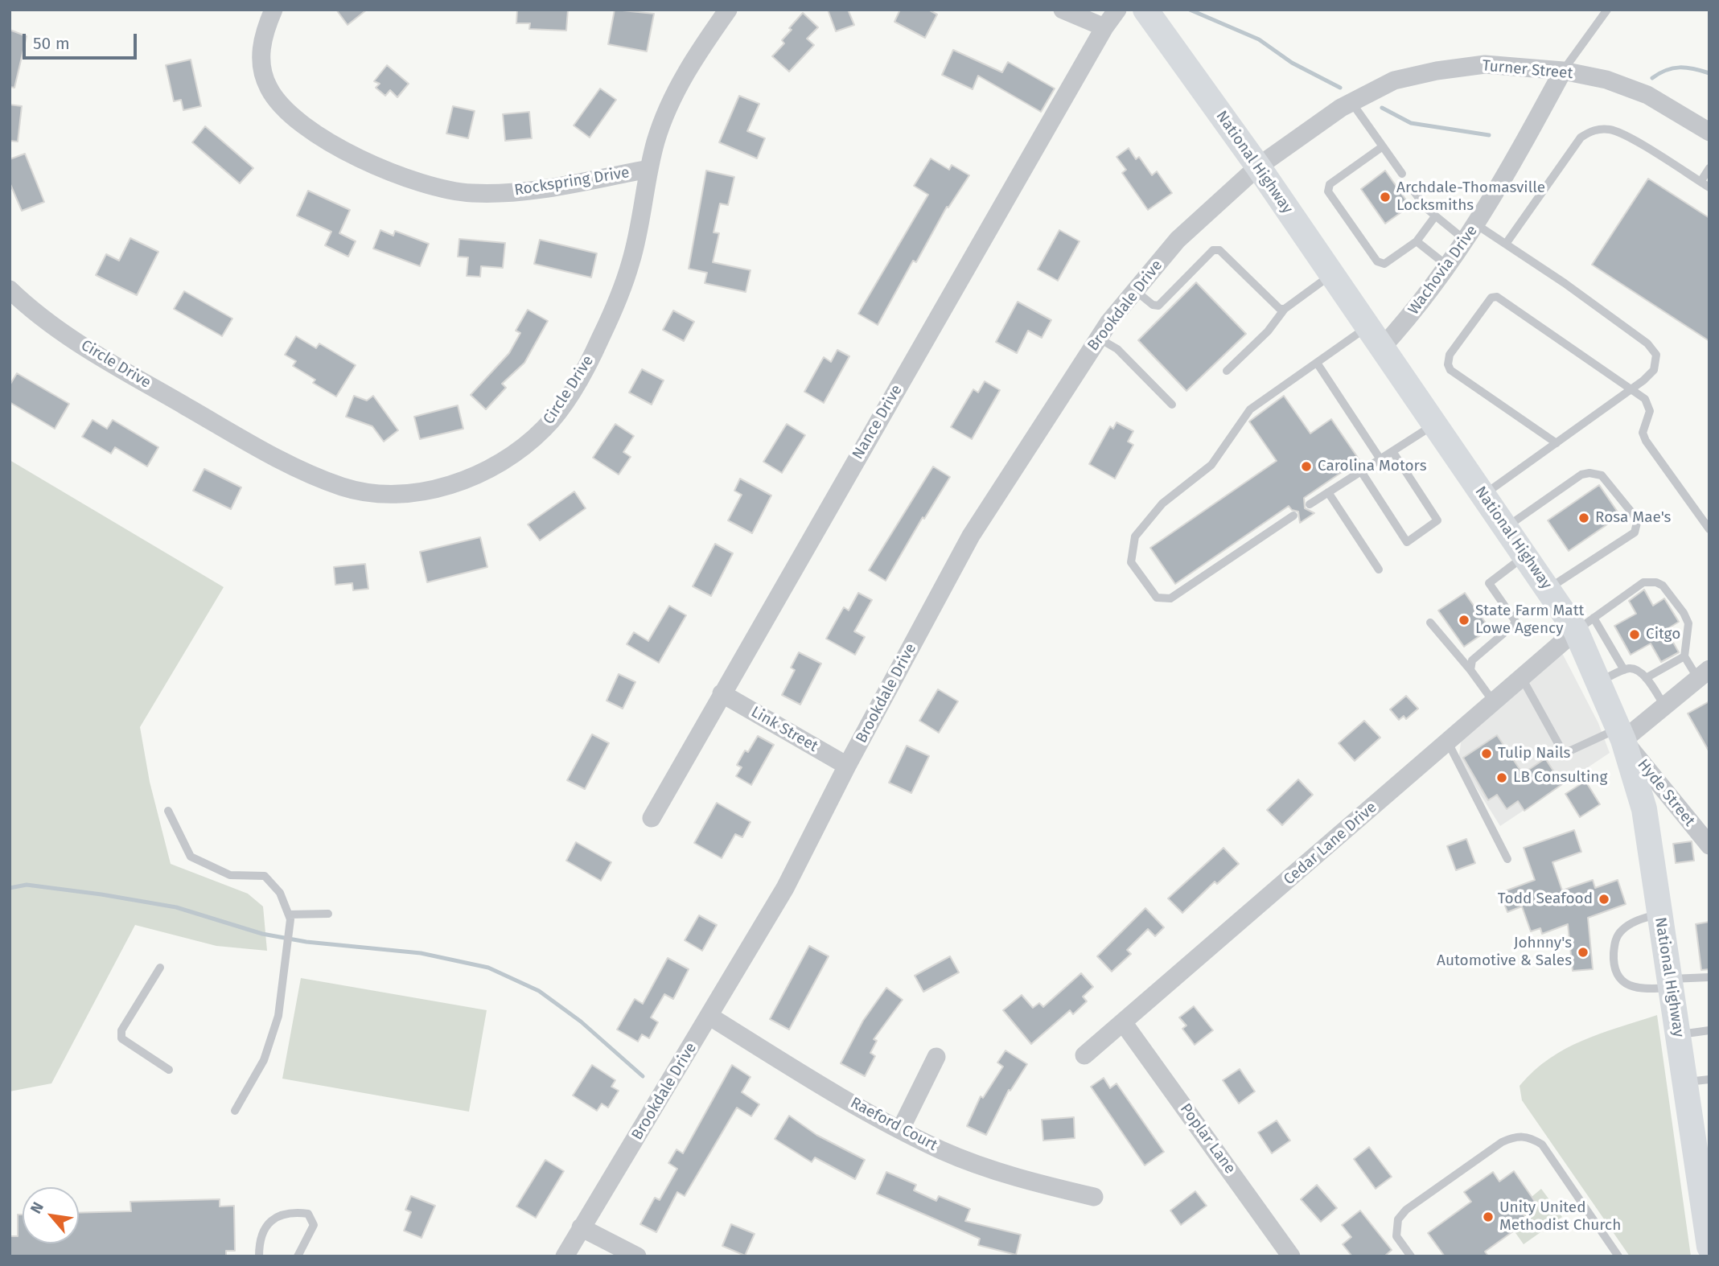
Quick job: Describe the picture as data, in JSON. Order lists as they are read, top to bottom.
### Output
{
  "streets": {
    "main road": ["National Highway"],
    "street": [
      "Turner Street",
      "Rockspring Drive",
      "Wachovia Drive",
      "Brookdale Drive",
      "Circle Drive",
      "Nance Drive",
      "Link Street",
      "Hyde Street",
      "Cedar Lane Drive",
      "Raeford Court",
      "Poplar Lane"
    ]
  },
  "crossings": [
    ["Turner Street", "National Highway"],
    ["Turner Street", "Wachovia Drive"],
    ["Turner Street", "Brookdale Drive"],
    ["National Highway", "Wachovia Drive"],
    ["National Highway", "Brookdale Drive"],
    ["National Highway", "Hyde Street"],
    ["National Highway", "Cedar Lane Drive"],
    ["Rockspring Drive", "Circle Drive"],
    ["Brookdale Drive", "Link Street"],
    ["Brookdale Drive", "Raeford Court"],
    ["Nance Drive", "Link Street"],
    ["Cedar Lane Drive", "Poplar Lane"]
  ],
  "places": [
    "Archdale-Thomasville Locksmiths",
    "Carolina Motors",
    "Rosa Mae's",
    "State Farm Matt Lowe Agency",
    "Citgo",
    "Tulip Nails",
    "LB Consulting",
    "Todd Seafood",
    "Johnny's Automotive & Sales",
    "Unity United Methodist Church"
  ],
  "scale_bar": "50 m",
  "north": "top left"
}
